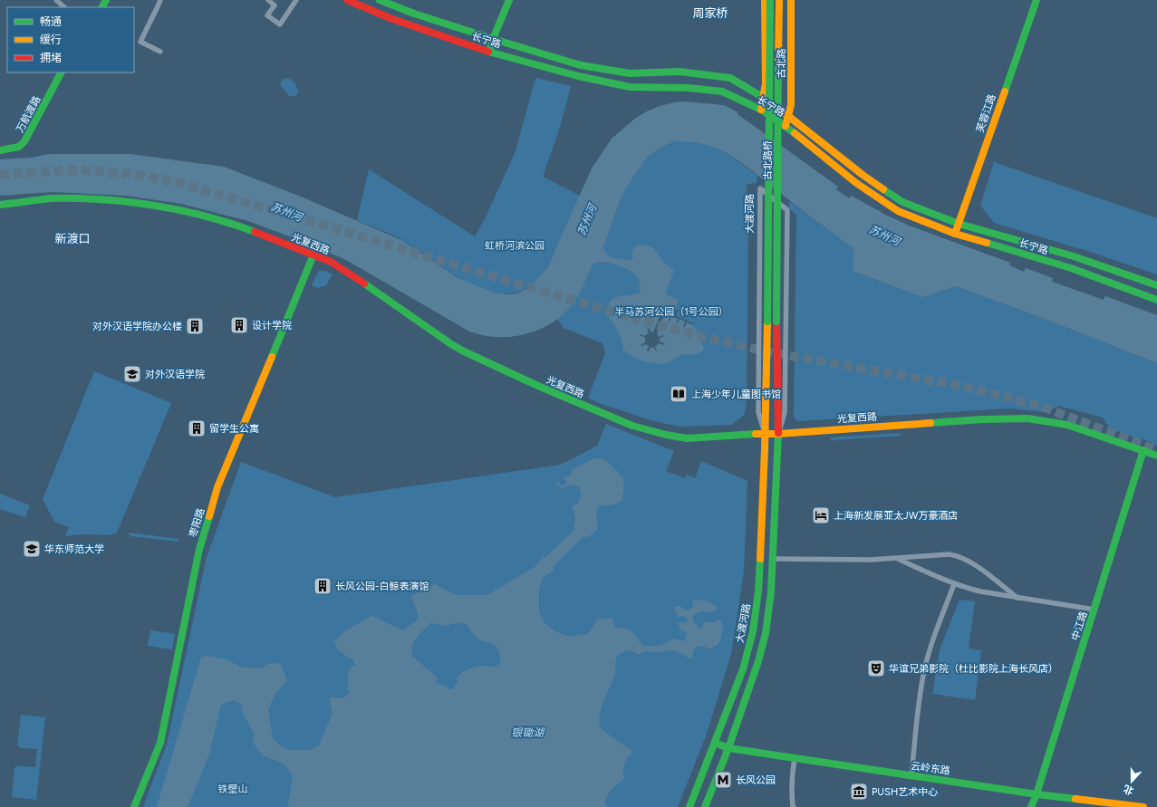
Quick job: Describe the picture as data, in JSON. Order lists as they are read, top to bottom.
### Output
{
  "streets": {
    "main road": [
      "长宁路",
      "古北路",
      "芙蓉江路",
      "万航渡路",
      "古北路桥",
      "大渡河路",
      "光复西路",
      "枣阳路",
      "中江路",
      "云岭东路"
    ]
  },
  "crossings": [
    ["长宁路", "古北路"],
    ["长宁路", "芙蓉江路"],
    ["古北路桥", "大渡河路"],
    ["大渡河路", "光复西路"],
    ["大渡河路", "云岭东路"],
    ["光复西路", "枣阳路"],
    ["光复西路", "中江路"],
    ["中江路", "云岭东路"]
  ],
  "districts": ["周家桥", "新渡口"],
  "water": ["苏州河", "银锄湖"],
  "parks": ["虹桥河滨公园", "半马苏河公园（1号公园）", "铁壁山"],
  "places": {
    "building": [
      "设计学院",
      "对外汉语学院办公楼",
      "留学生公寓",
      "长风公园-白鲸表演馆"
    ],
    "school or university": ["对外汉语学院", "华东师范大学"],
    "library": ["上海少年儿童图书馆"],
    "hotel": ["上海新发展亚太JW万豪酒店"],
    "theatre": ["华谊兄弟影院（杜比影院上海长风店）"],
    "metro station": ["长风公园"],
    "museum": ["PUSH艺术中心"]
  },
  "legend": ["畅通", "缓行", "拥堵"],
  "north": "bottom"
}
